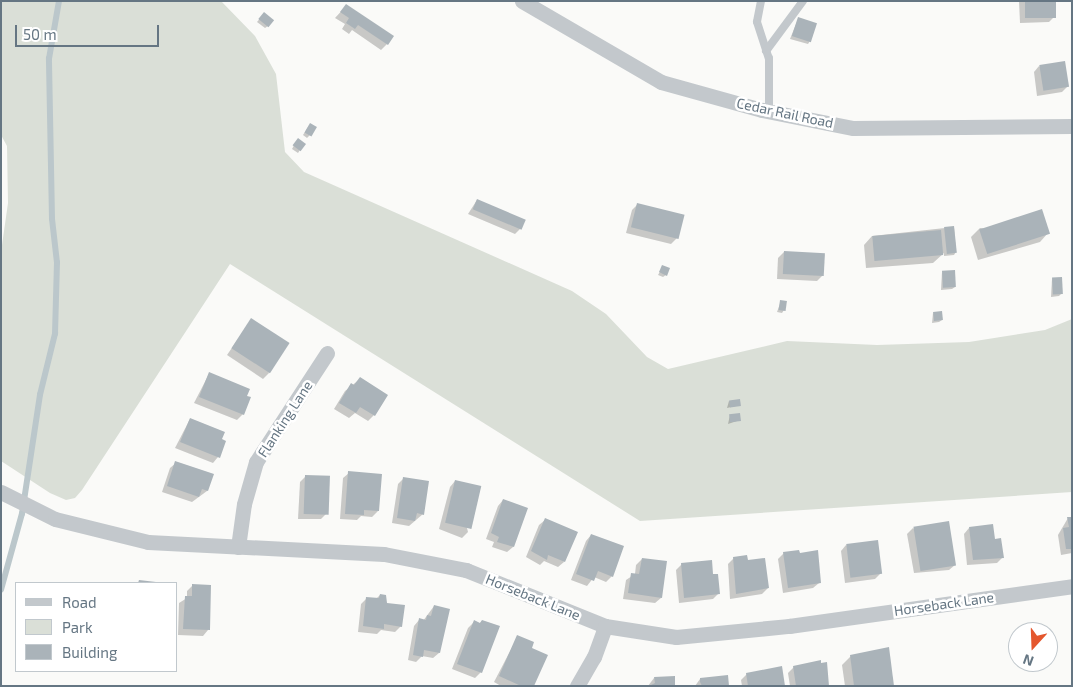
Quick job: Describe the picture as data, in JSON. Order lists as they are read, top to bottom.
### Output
{
  "streets": {
    "street": ["Cedar Rail Road", "Flanking Lane", "Horseback Lane"]
  },
  "crossings": [
    ["Flanking Lane", "Horseback Lane"]
  ],
  "legend": ["Road", "Park", "Building"],
  "scale_bar": "50 m",
  "north": "bottom"
}
